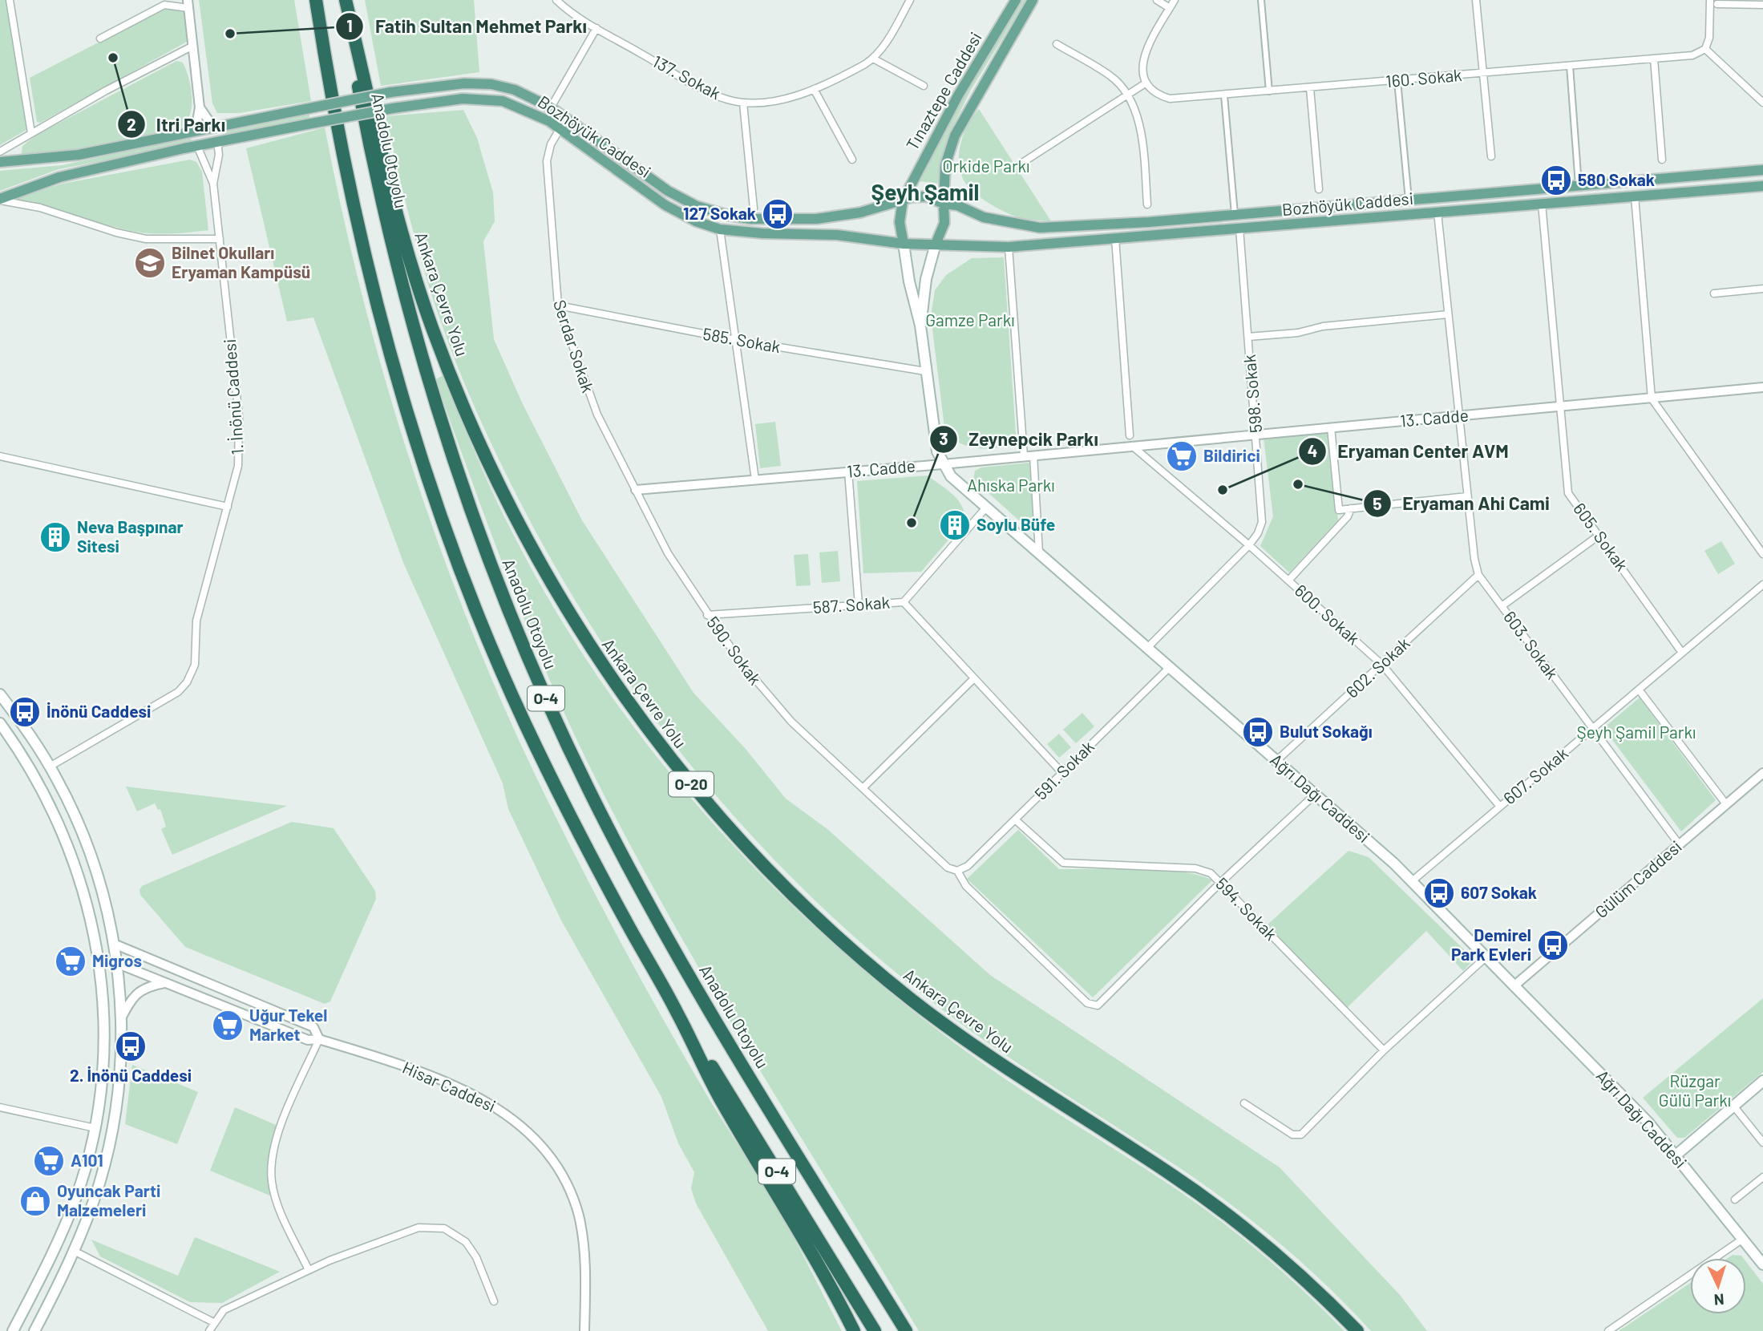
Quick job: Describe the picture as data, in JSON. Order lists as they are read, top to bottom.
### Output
{
  "streets": {
    "highway": [
      "Anadolu Otoyolu",
      "Ankara Çevre Yolu",
      "O-4",
      "O-20"
    ],
    "main road": ["Tınaztepe Caddesi", "Bozhöyük Caddesi", "Ağrı Dağı Caddesi"],
    "street": [
      "137. Sokak",
      "160. Sokak",
      "585. Sokak",
      "Serdar Sokak",
      "598. Sokak",
      "1. İnönü Caddesi",
      "13. Cadde",
      "605. Sokak",
      "587. Sokak",
      "600. Sokak",
      "603. Sokak",
      "590. Sokak",
      "602. Sokak",
      "591. Sokak",
      "607. Sokak",
      "Gülüm Caddesi",
      "594. Sokak",
      "Hisar Caddesi"
    ]
  },
  "crossings": [
    ["Tınaztepe Caddesi", "Bozhöyük Caddesi"],
    ["Tınaztepe Caddesi", "Ağrı Dağı Caddesi"],
    ["Bozhöyük Caddesi", "Serdar Sokak"],
    ["Bozhöyük Caddesi", "598. Sokak"],
    ["Bozhöyük Caddesi", "605. Sokak"],
    ["Bozhöyük Caddesi", "603. Sokak"],
    ["Bozhöyük Caddesi", "Ağrı Dağı Caddesi"],
    ["Anadolu Otoyolu", "Ankara Çevre Yolu"],
    ["585. Sokak", "Serdar Sokak"],
    ["585. Sokak", "Ağrı Dağı Caddesi"],
    ["Serdar Sokak", "13. Cadde"],
    ["Serdar Sokak", "590. Sokak"],
    ["598. Sokak", "13. Cadde"],
    ["598. Sokak", "600. Sokak"],
    ["598. Sokak", "Ağrı Dağı Caddesi"],
    ["13. Cadde", "605. Sokak"],
    ["13. Cadde", "600. Sokak"],
    ["13. Cadde", "603. Sokak"],
    ["13. Cadde", "590. Sokak"],
    ["13. Cadde", "Ağrı Dağı Caddesi"],
    ["605. Sokak", "607. Sokak"],
    ["587. Sokak", "590. Sokak"],
    ["587. Sokak", "Ağrı Dağı Caddesi"],
    ["600. Sokak", "602. Sokak"],
    ["600. Sokak", "607. Sokak"],
    ["603. Sokak", "602. Sokak"],
    ["603. Sokak", "607. Sokak"],
    ["603. Sokak", "Gülüm Caddesi"],
    ["590. Sokak", "591. Sokak"],
    ["590. Sokak", "594. Sokak"],
    ["602. Sokak", "Ağrı Dağı Caddesi"],
    ["591. Sokak", "Ağrı Dağı Caddesi"],
    ["591. Sokak", "594. Sokak"],
    ["607. Sokak", "Ağrı Dağı Caddesi"],
    ["Ağrı Dağı Caddesi", "Gülüm Caddesi"]
  ],
  "districts": ["Şeyh Şamil"],
  "parks": [
    "Orkide Parkı",
    "Gamze Parkı",
    "Ahıska Parkı",
    "Şeyh Şamil Parkı",
    "Rüzgar Gülü Parkı"
  ],
  "places": {
    "other": [
      "Fatih Sultan Mehmet Parkı",
      "Itri Parkı",
      "Eryaman Ahi Cami",
      "Eryaman Center AVM",
      "Zeynepcik Parkı"
    ],
    "bus stop": [
      "580 Sokak",
      "127 Sokak",
      "İnönü Caddesi",
      "Bulut Sokağı",
      "607 Sokak",
      "Demirel Park Evleri",
      "2. İnönü Caddesi"
    ],
    "school or university": ["Bilnet Okulları Eryaman Kampüsü"],
    "supermarket": [
      "Bildirici",
      "Migros",
      "Uğur Tekel Market",
      "A101"
    ],
    "building": ["Soylu Büfe", "Neva Başpınar Sitesi"],
    "shop": ["Oyuncak Parti Malzemeleri"]
  },
  "north": "bottom"
}
